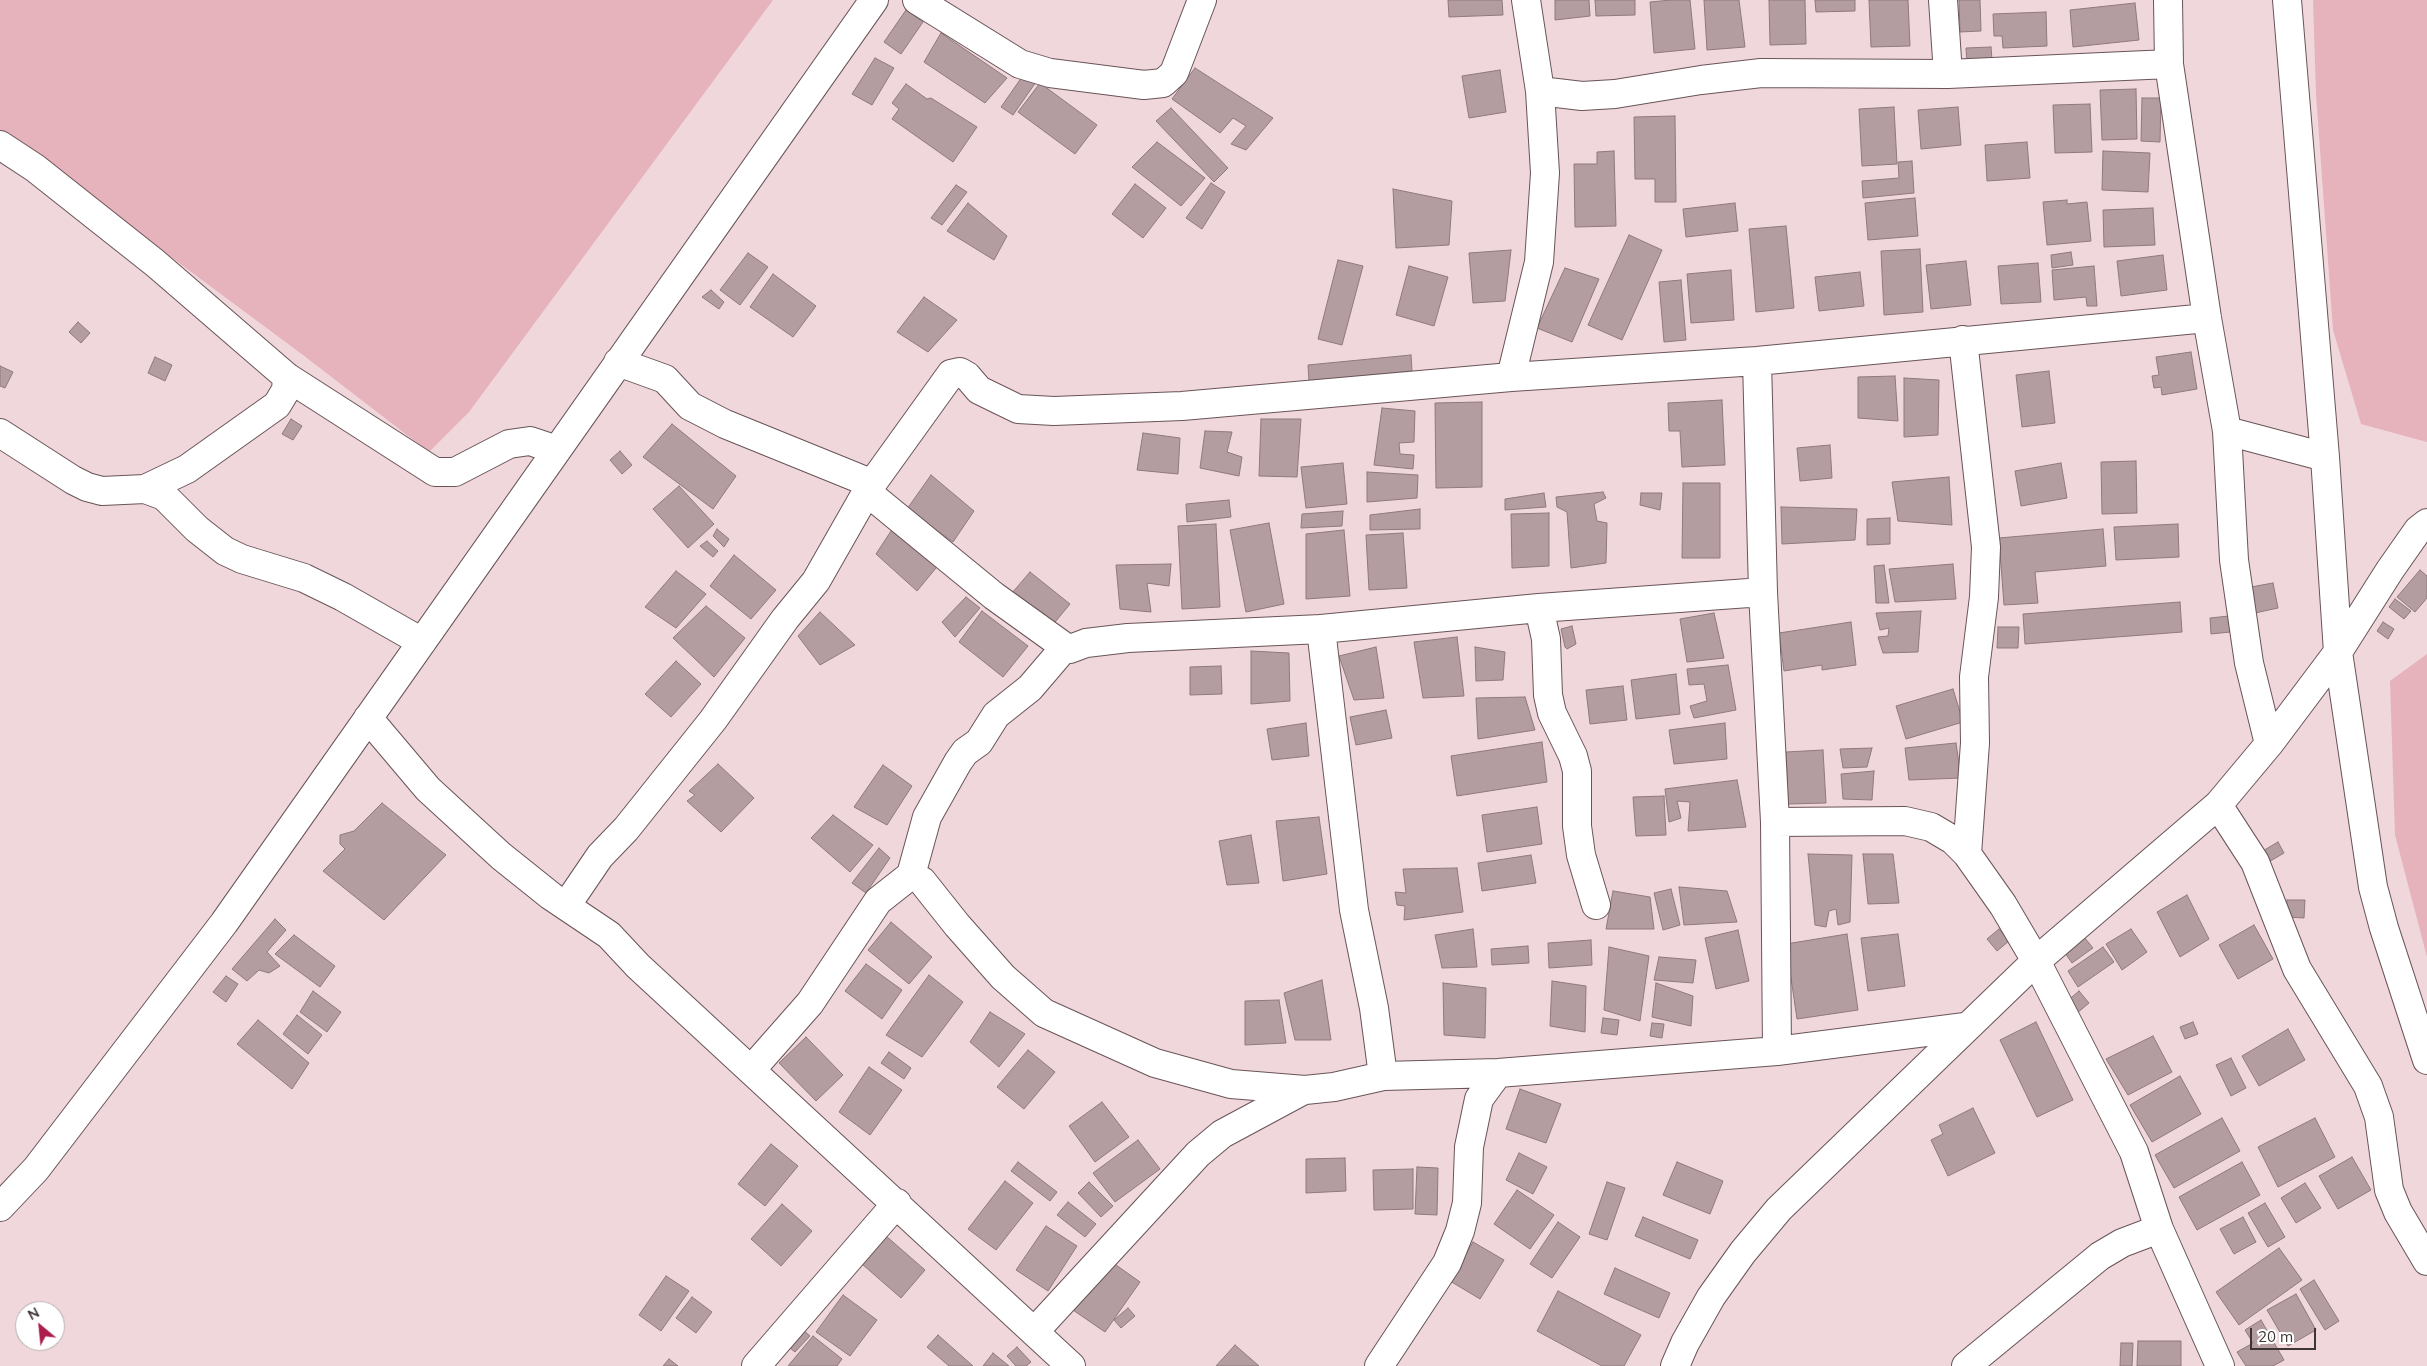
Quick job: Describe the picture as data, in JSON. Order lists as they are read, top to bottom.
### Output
{
  "scale_bar": "20 m",
  "north": "top left"
}
